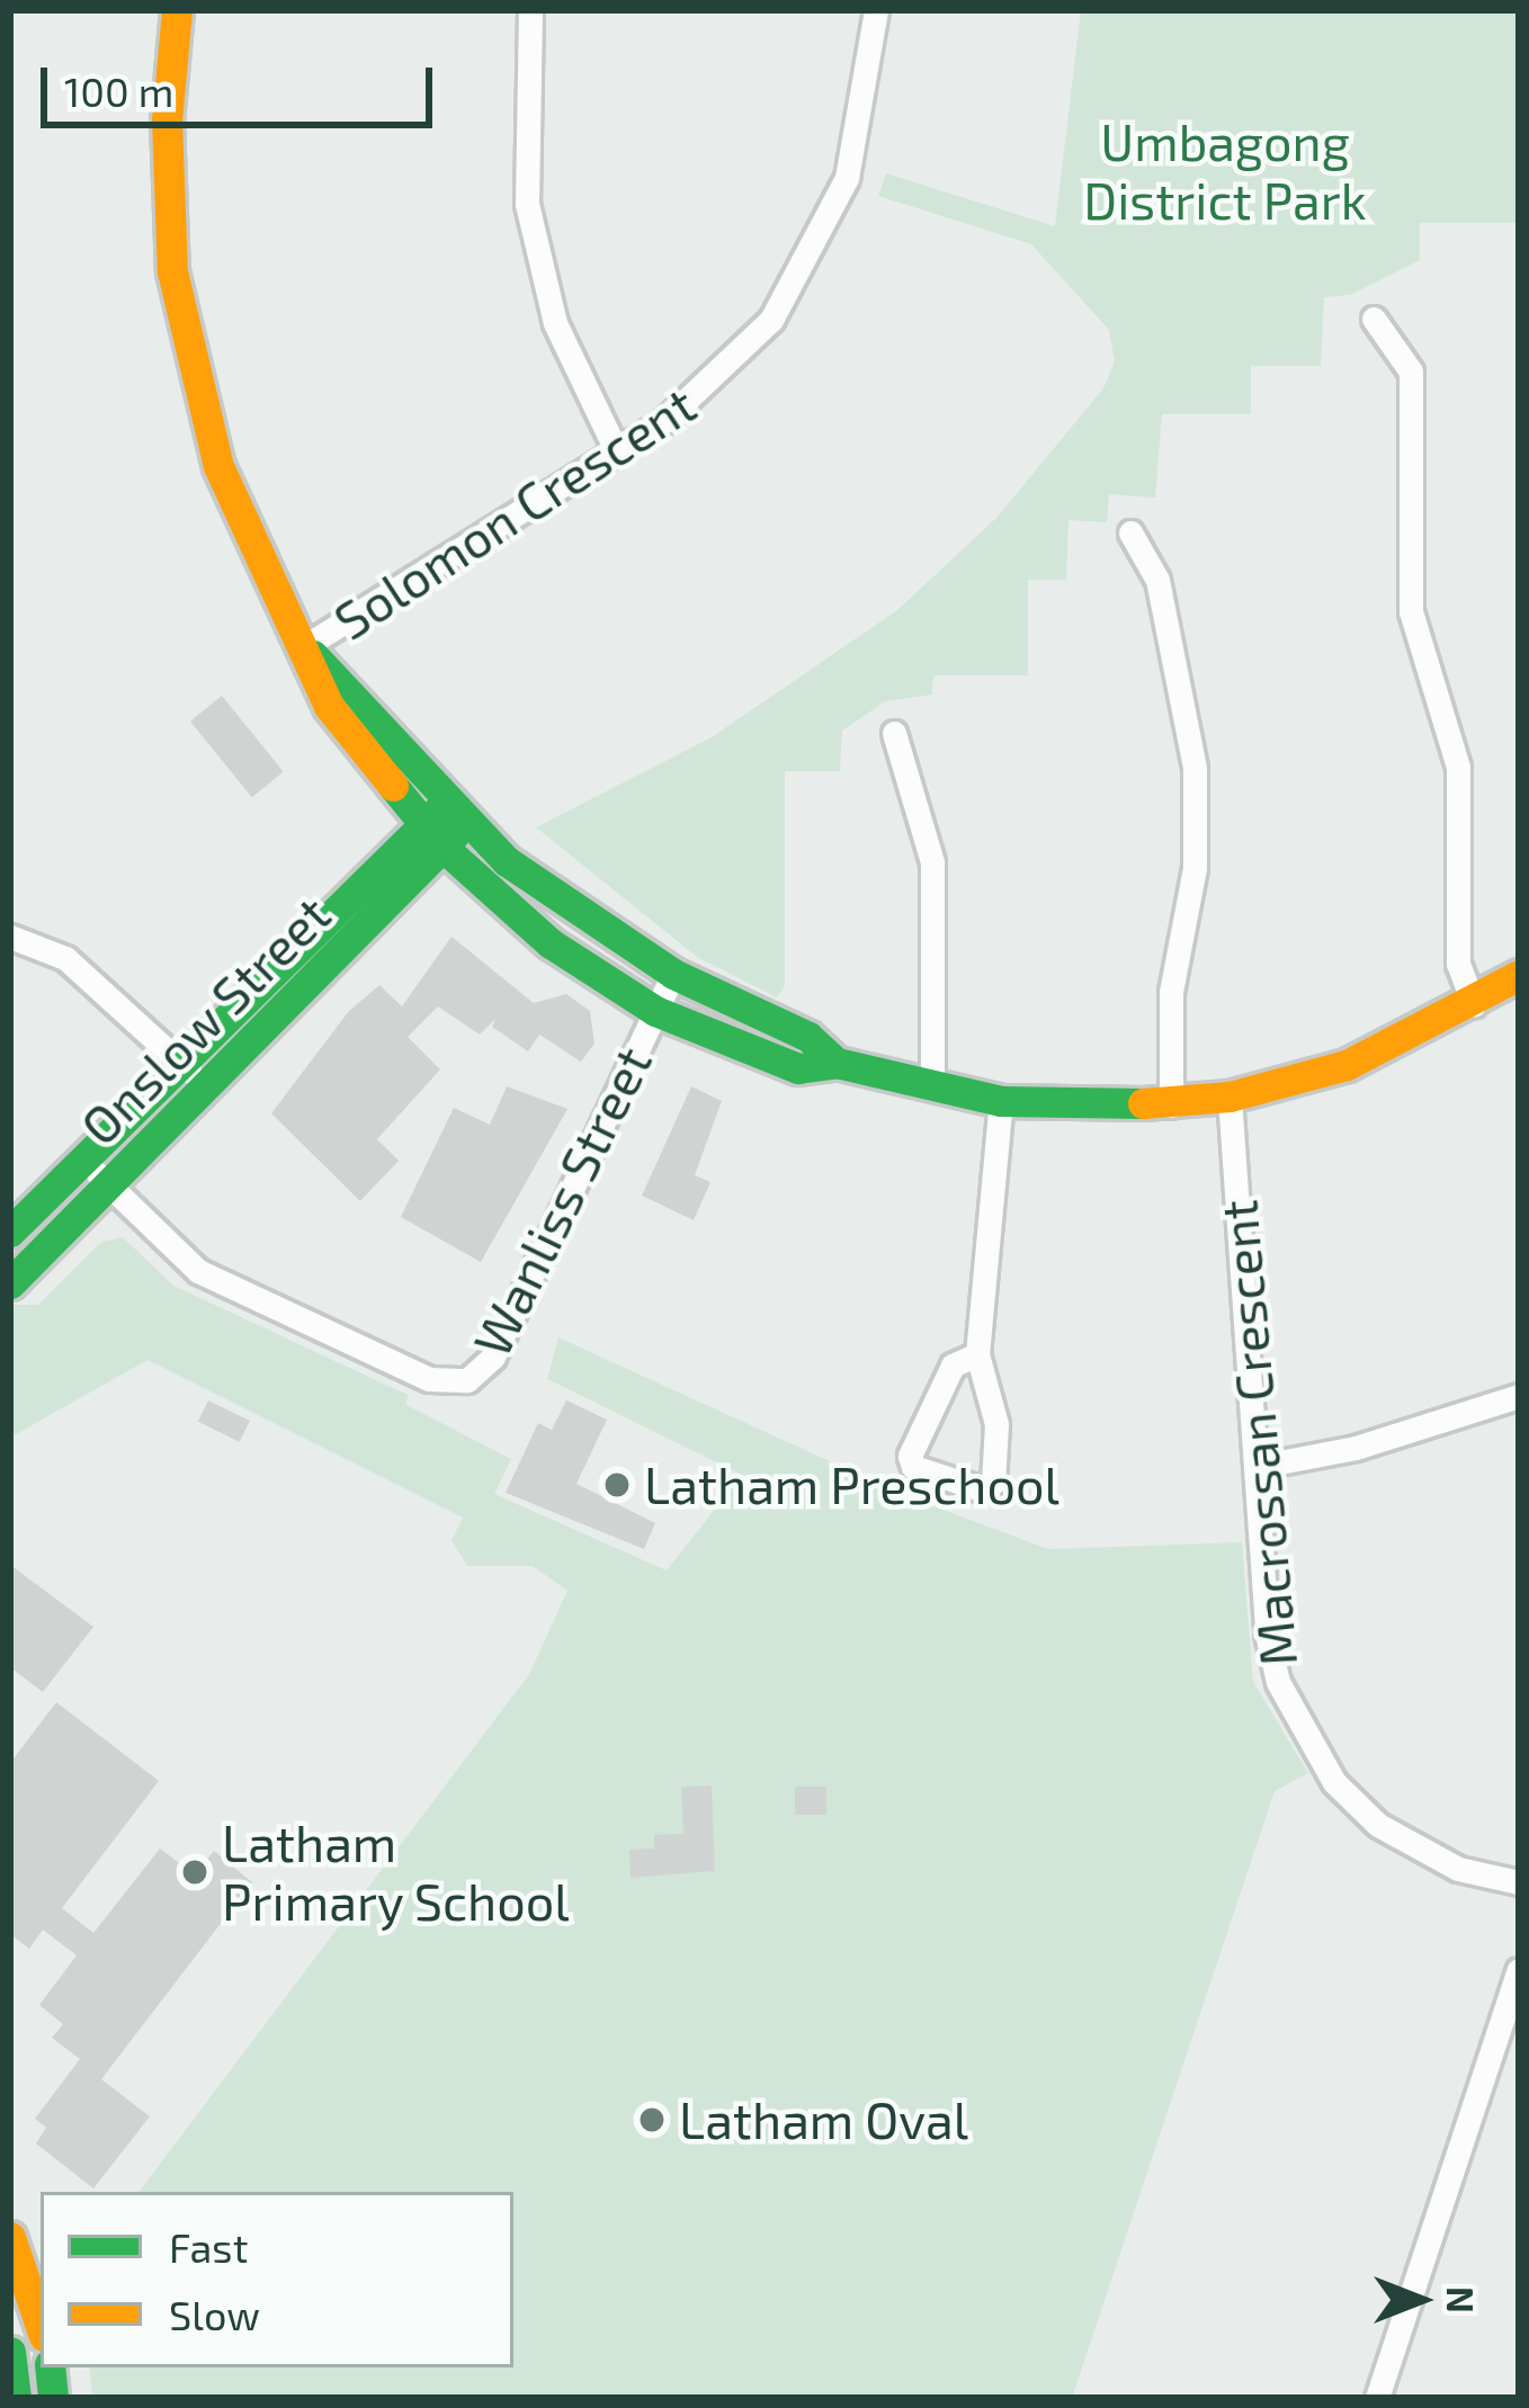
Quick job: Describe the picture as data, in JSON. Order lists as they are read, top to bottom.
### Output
{
  "streets": {
    "street": [
      "Solomon Crescent",
      "Onslow Street",
      "Wanliss Street",
      "Macrossan Crescent"
    ]
  },
  "crossings": [
    ["Onslow Street", "Wanliss Street"]
  ],
  "parks": ["Umbagong District Park"],
  "places": ["Latham Preschool", "Latham Primary School", "Latham Oval"],
  "legend": ["Fast", "Slow"],
  "scale_bar": "100 m",
  "north": "right"
}
